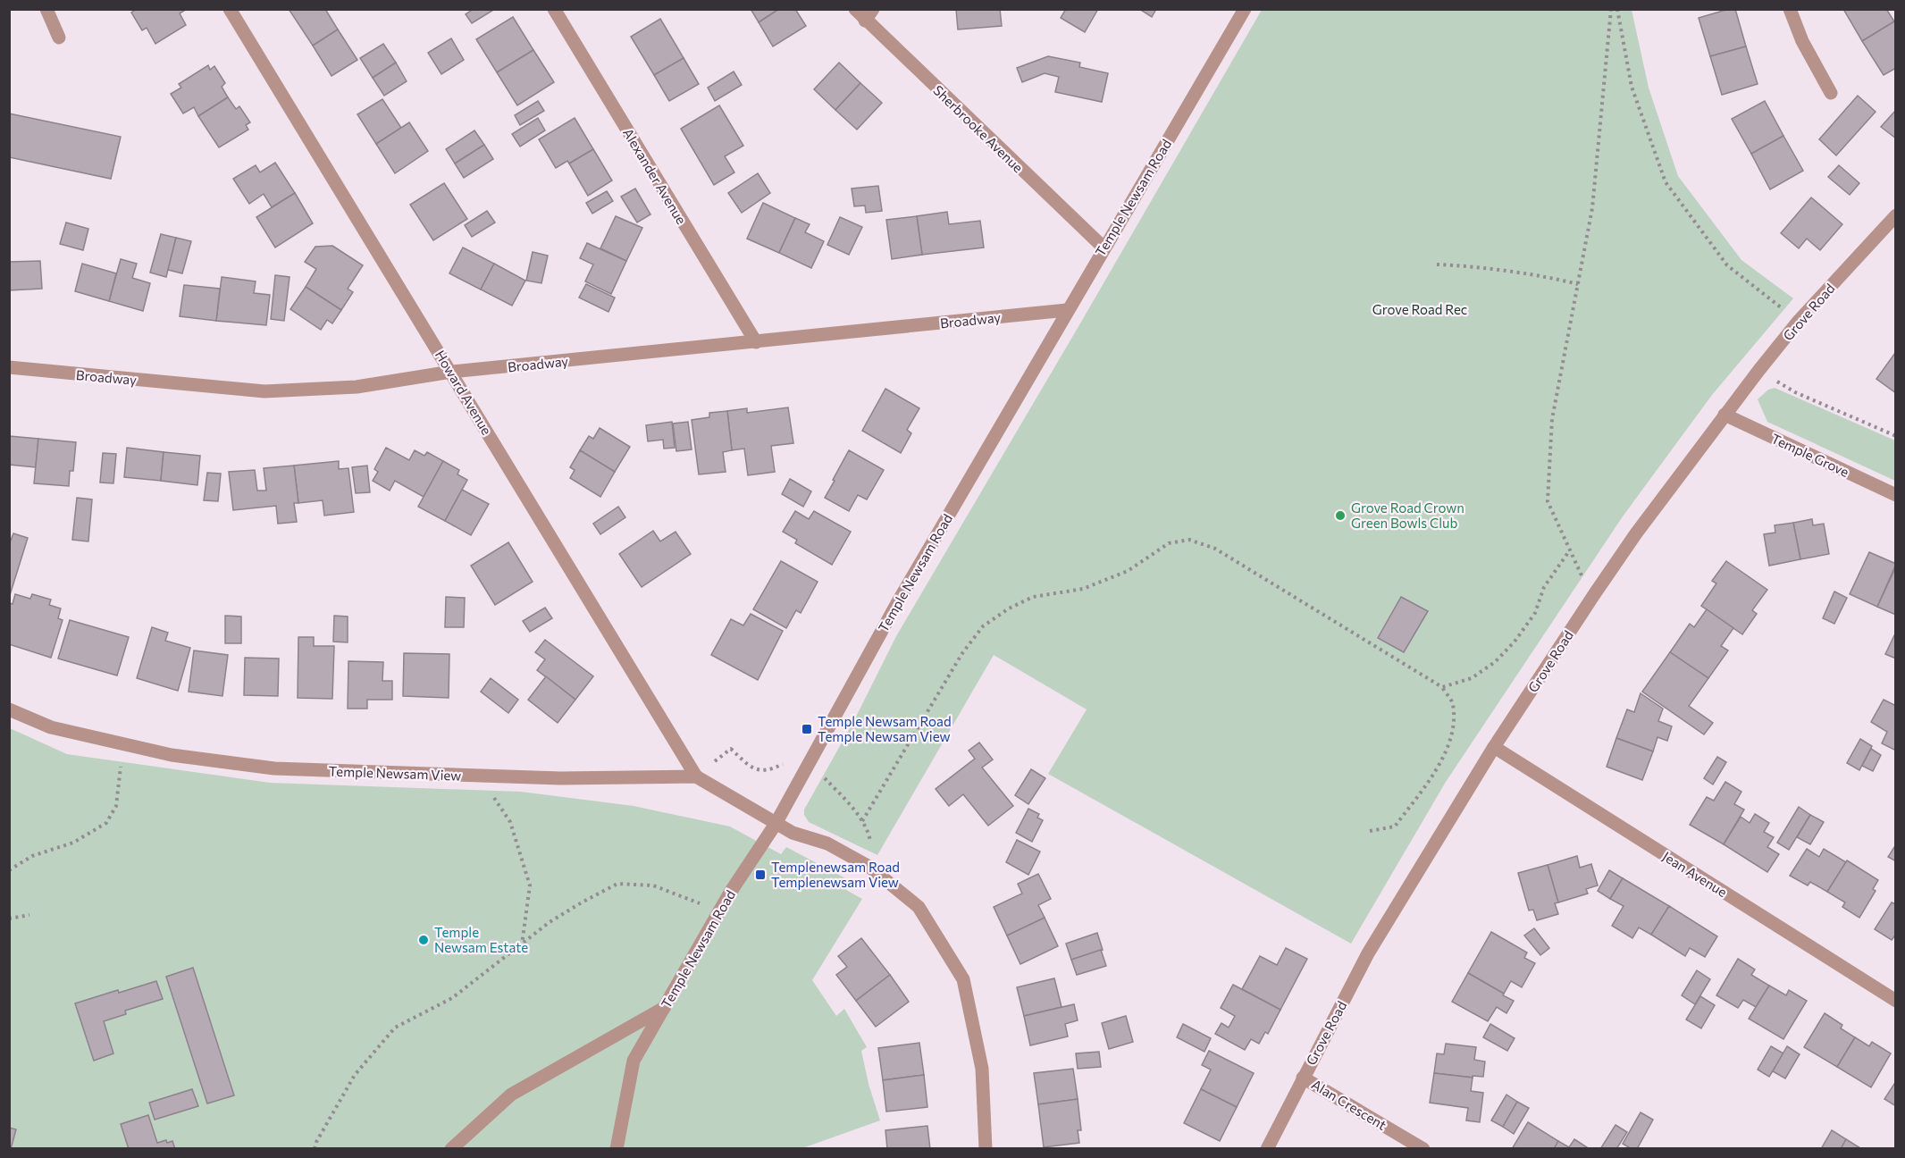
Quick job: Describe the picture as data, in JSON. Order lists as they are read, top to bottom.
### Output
{
  "streets": {
    "street": [
      "Sherbrooke Avenue",
      "Alexander Avenue",
      "Temple Newsam Road",
      "Grove Road",
      "Broadway",
      "Howard Avenue",
      "Temple Grove",
      "Temple Newsam View",
      "Jean Avenue",
      "Alan Crescent"
    ]
  },
  "crossings": [
    ["Sherbrooke Avenue", "Temple Newsam Road"],
    ["Alexander Avenue", "Broadway"],
    ["Temple Newsam Road", "Broadway"],
    ["Grove Road", "Temple Grove"],
    ["Grove Road", "Jean Avenue"],
    ["Grove Road", "Alan Crescent"],
    ["Broadway", "Howard Avenue"],
    ["Howard Avenue", "Temple Newsam View"]
  ],
  "parks": ["Grove Road Rec"],
  "places": {
    "other": ["Grove Road Crown Green Bowls Club", "Temple Newsam Estate"],
    "transit": ["Temple Newsam Road Temple Newsam View", "Templenewsam Road Templenewsam View"]
  }
}
